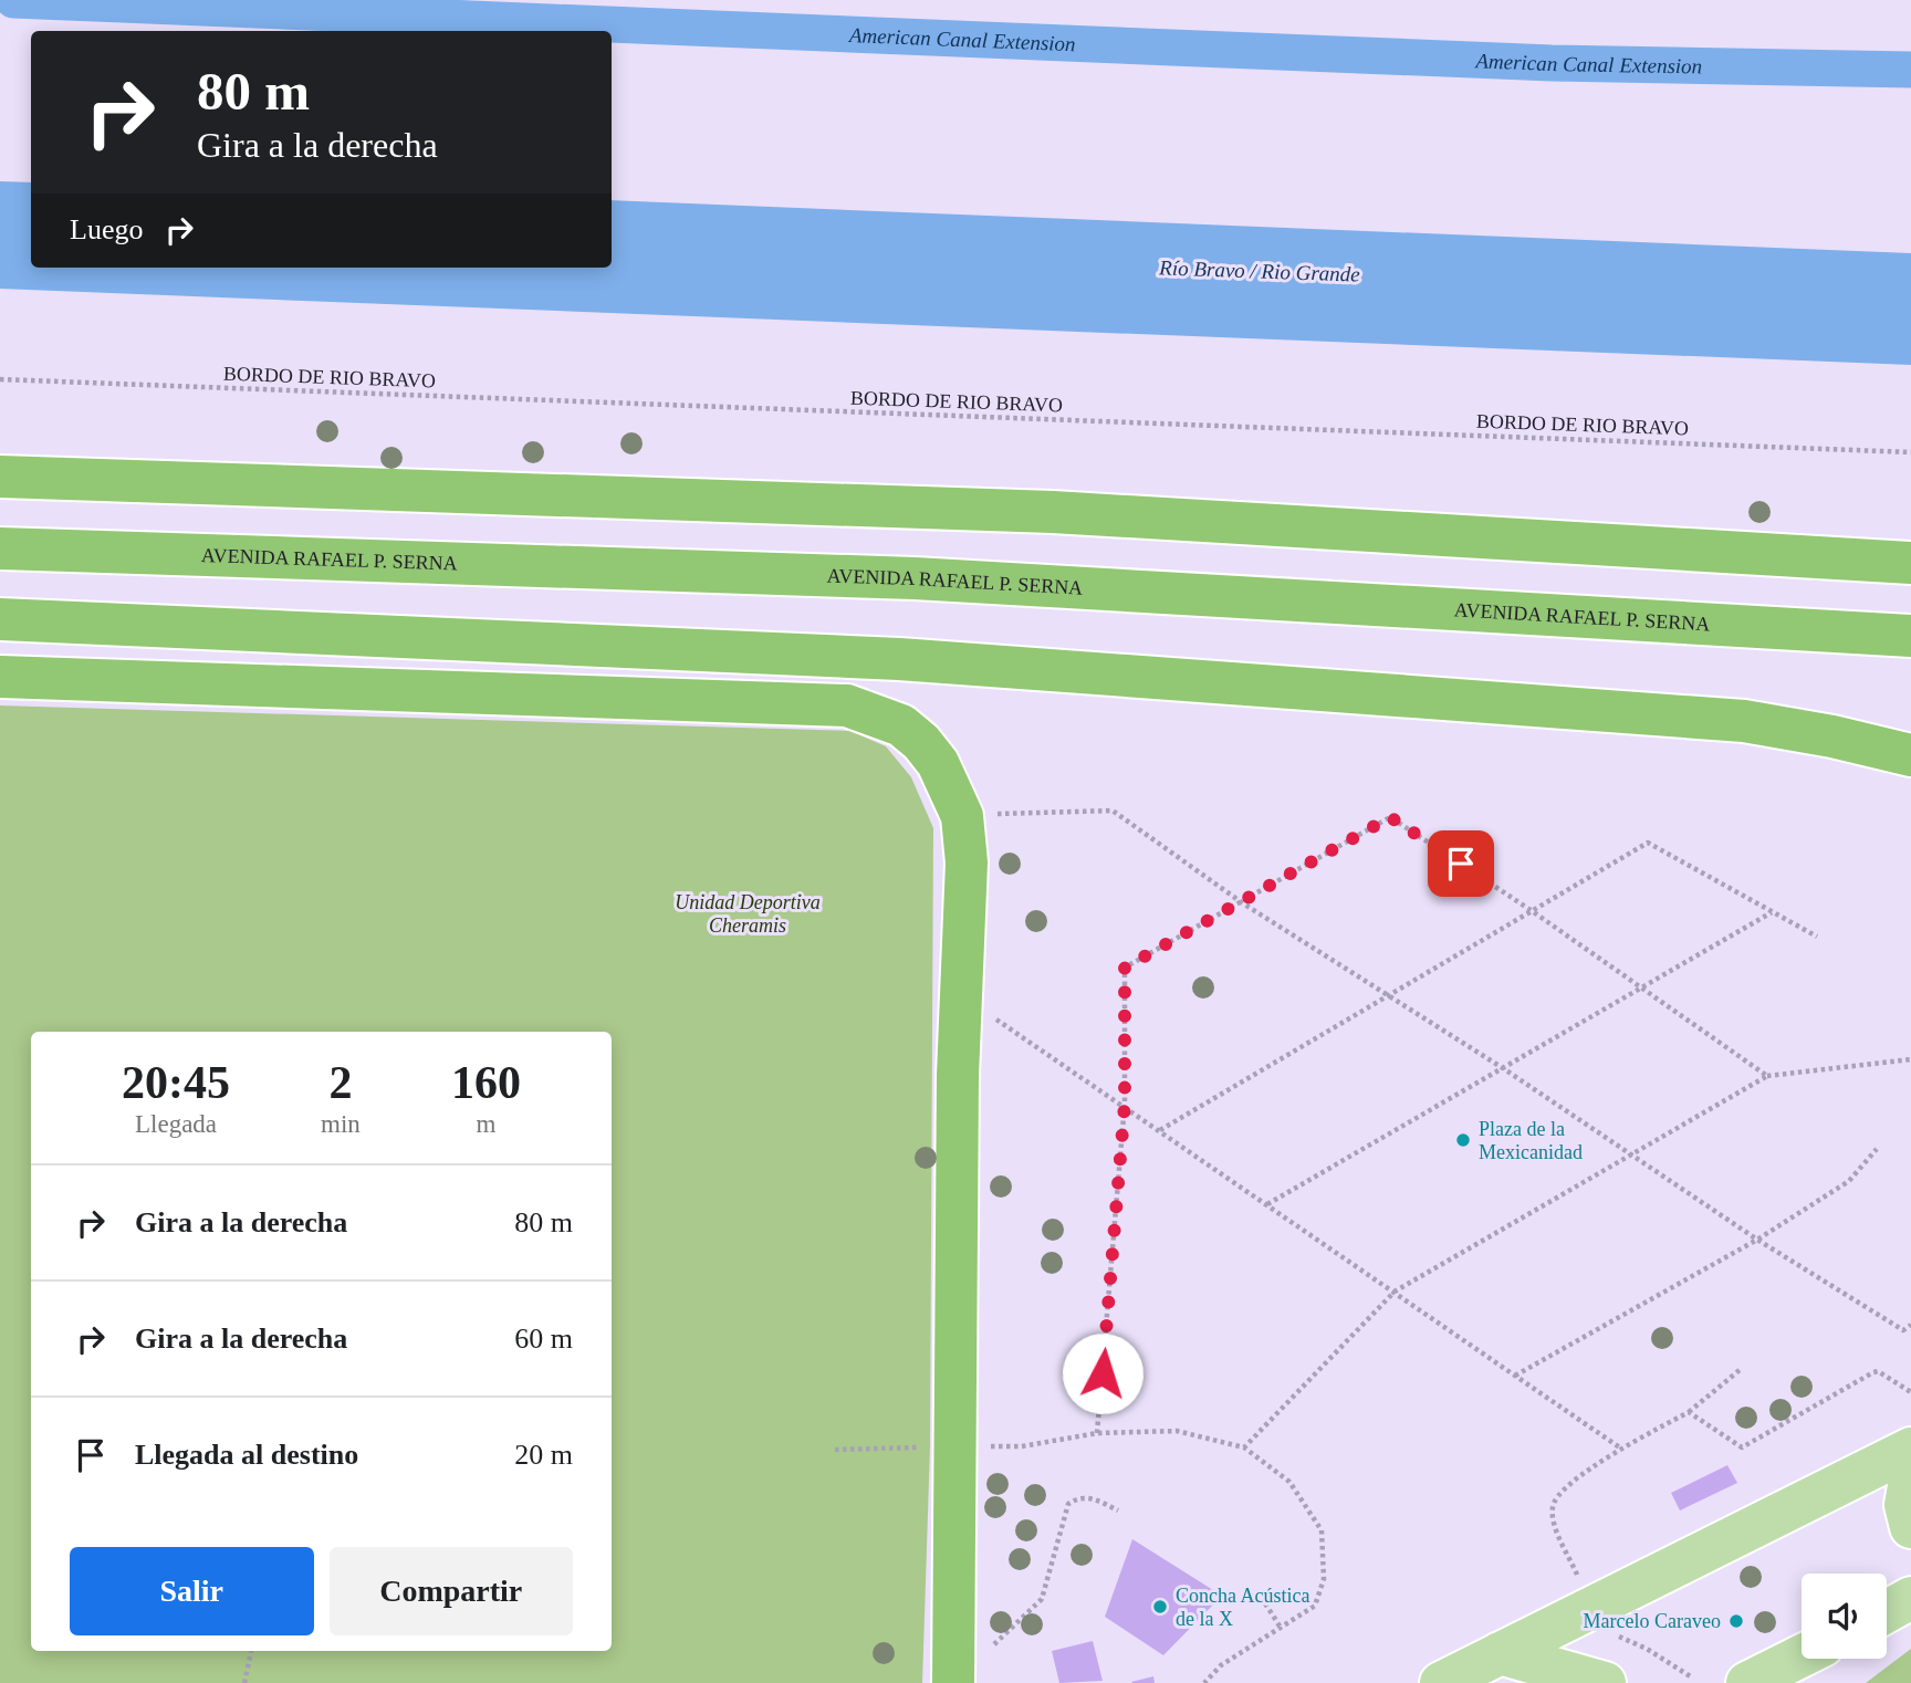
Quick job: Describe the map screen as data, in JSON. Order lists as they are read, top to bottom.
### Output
{
  "streets": {
    "highway": ["AVENIDA RAFAEL P. SERNA"],
    "path": ["BORDO DE RIO BRAVO"]
  },
  "water": ["American Canal Extension", "Río Bravo / Rio Grande"],
  "parks": ["Unidad Deportiva Cheramis"],
  "places": ["Plaza de la Mexicanidad", "Concha Acústica de la X", "Marcelo Caraveo"],
  "page": {
    "turn": ["80 m", "Gira a la derecha"],
    "then": "Luego",
    "eta": [
      "20:45",
      "Llegada",
      "2",
      "min",
      "160",
      "m"
    ],
    "list": [
      {
        "name": "Gira a la derecha",
        "value": "80 m"
      },
      {
        "name": "Gira a la derecha",
        "value": "60 m"
      },
      {
        "name": "Llegada al destino",
        "value": "20 m"
      }
    ],
    "buttons": ["Salir", "Compartir"]
  }
}
